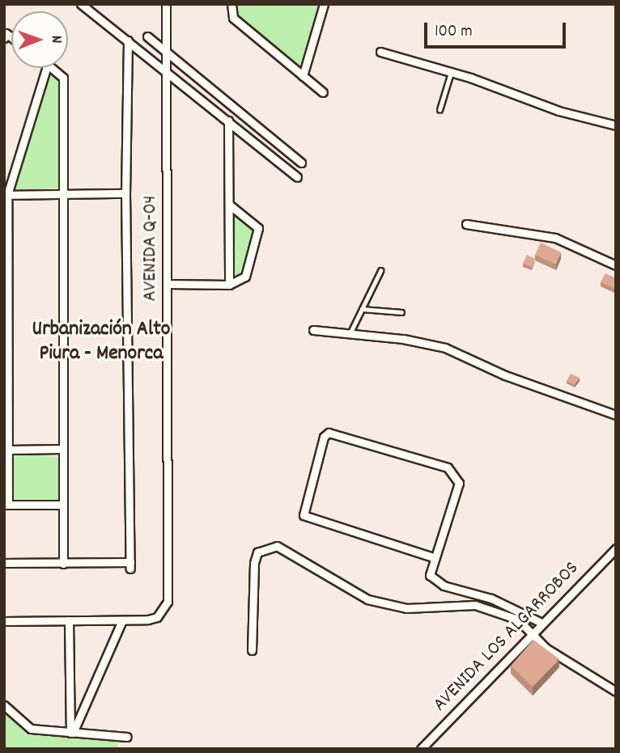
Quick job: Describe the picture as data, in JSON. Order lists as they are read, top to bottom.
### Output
{
  "streets": {
    "street": ["AVENIDA Q-04", "AVENIDA LOS ALGARROBOS"]
  },
  "districts": ["Urbanización Alto Piura - Menorca"],
  "scale_bar": "100 m",
  "north": "right"
}
